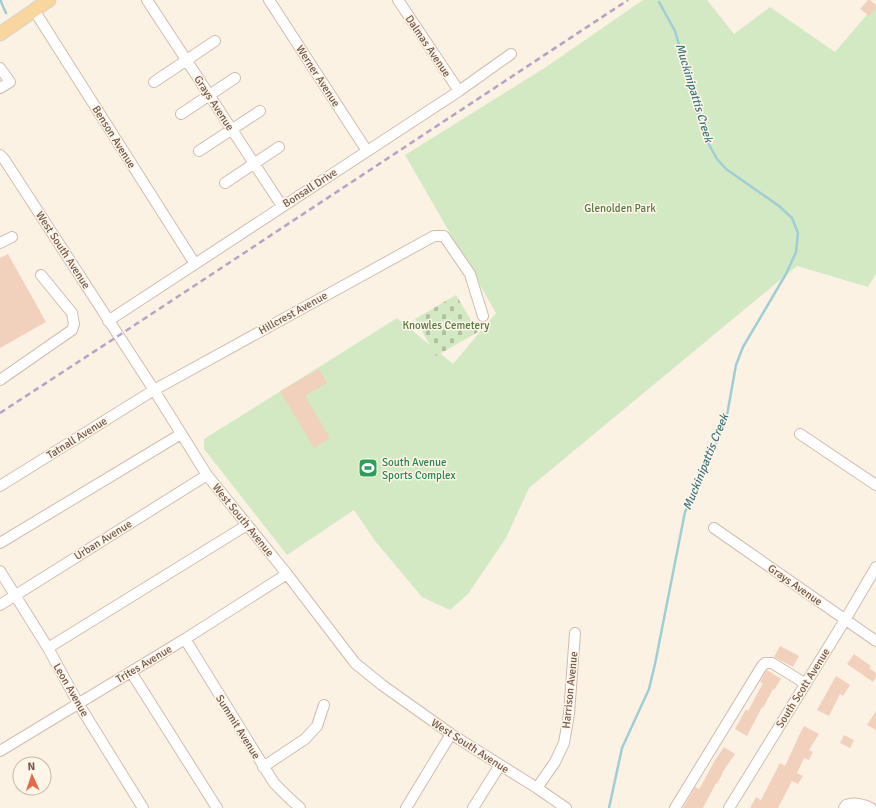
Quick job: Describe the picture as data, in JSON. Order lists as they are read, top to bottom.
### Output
{
  "streets": {
    "street": [
      "Dalmas Avenue",
      "Werner Avenue",
      "Grays Avenue",
      "Benson Avenue",
      "Bonsall Drive",
      "West South Avenue",
      "Hillcrest Avenue",
      "Tatnall Avenue",
      "Urban Avenue",
      "Trites Avenue",
      "South Scott Avenue",
      "Leon Avenue",
      "Harrison Avenue",
      "Summit Avenue"
    ]
  },
  "crossings": [
    ["Dalmas Avenue", "Bonsall Drive"],
    ["Werner Avenue", "Bonsall Drive"],
    ["Grays Avenue", "Bonsall Drive"],
    ["Grays Avenue", "South Scott Avenue"],
    ["Benson Avenue", "Bonsall Drive"],
    ["Bonsall Drive", "West South Avenue"],
    ["West South Avenue", "Hillcrest Avenue"],
    ["West South Avenue", "Tatnall Avenue"],
    ["West South Avenue", "Urban Avenue"],
    ["West South Avenue", "Trites Avenue"],
    ["West South Avenue", "Harrison Avenue"],
    ["Hillcrest Avenue", "Tatnall Avenue"],
    ["Urban Avenue", "Leon Avenue"],
    ["Trites Avenue", "Leon Avenue"],
    ["Trites Avenue", "Summit Avenue"]
  ],
  "water": ["Muckinipattis Creek"],
  "parks": ["Glenolden Park", "Knowles Cemetery"],
  "places": {
    "sports": ["South Avenue Sports Complex"]
  },
  "north": "top"
}
